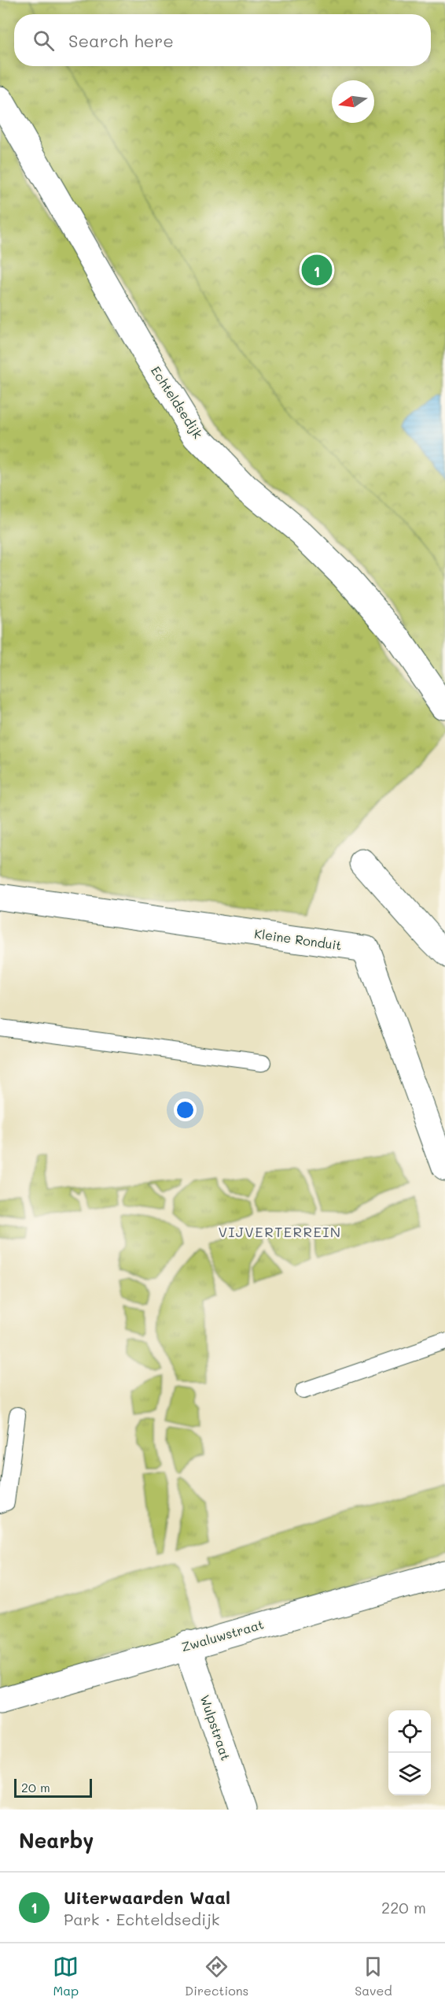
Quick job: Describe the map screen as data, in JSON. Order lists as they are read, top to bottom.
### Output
{
  "streets": {
    "street": [
      "Echteldsedijk",
      "Kleine Ronduit",
      "Zwaluwstraat",
      "Wulpstraat"
    ]
  },
  "crossings": [
    ["Zwaluwstraat", "Wulpstraat"]
  ],
  "districts": ["VIJVERTERREIN"],
  "scale_bar": "20 m",
  "north": "left",
  "page": {
    "search": "Search here",
    "pins": "1",
    "scale": "20 m",
    "heading": "Nearby",
    "list": [
      {
        "mark": "1",
        "name": "Uiterwaarden Waal",
        "note": "Park · Echteldsedijk",
        "value": "220 m"
      }
    ],
    "nav": ["Map", "Directions", "Saved"]
  }
}
